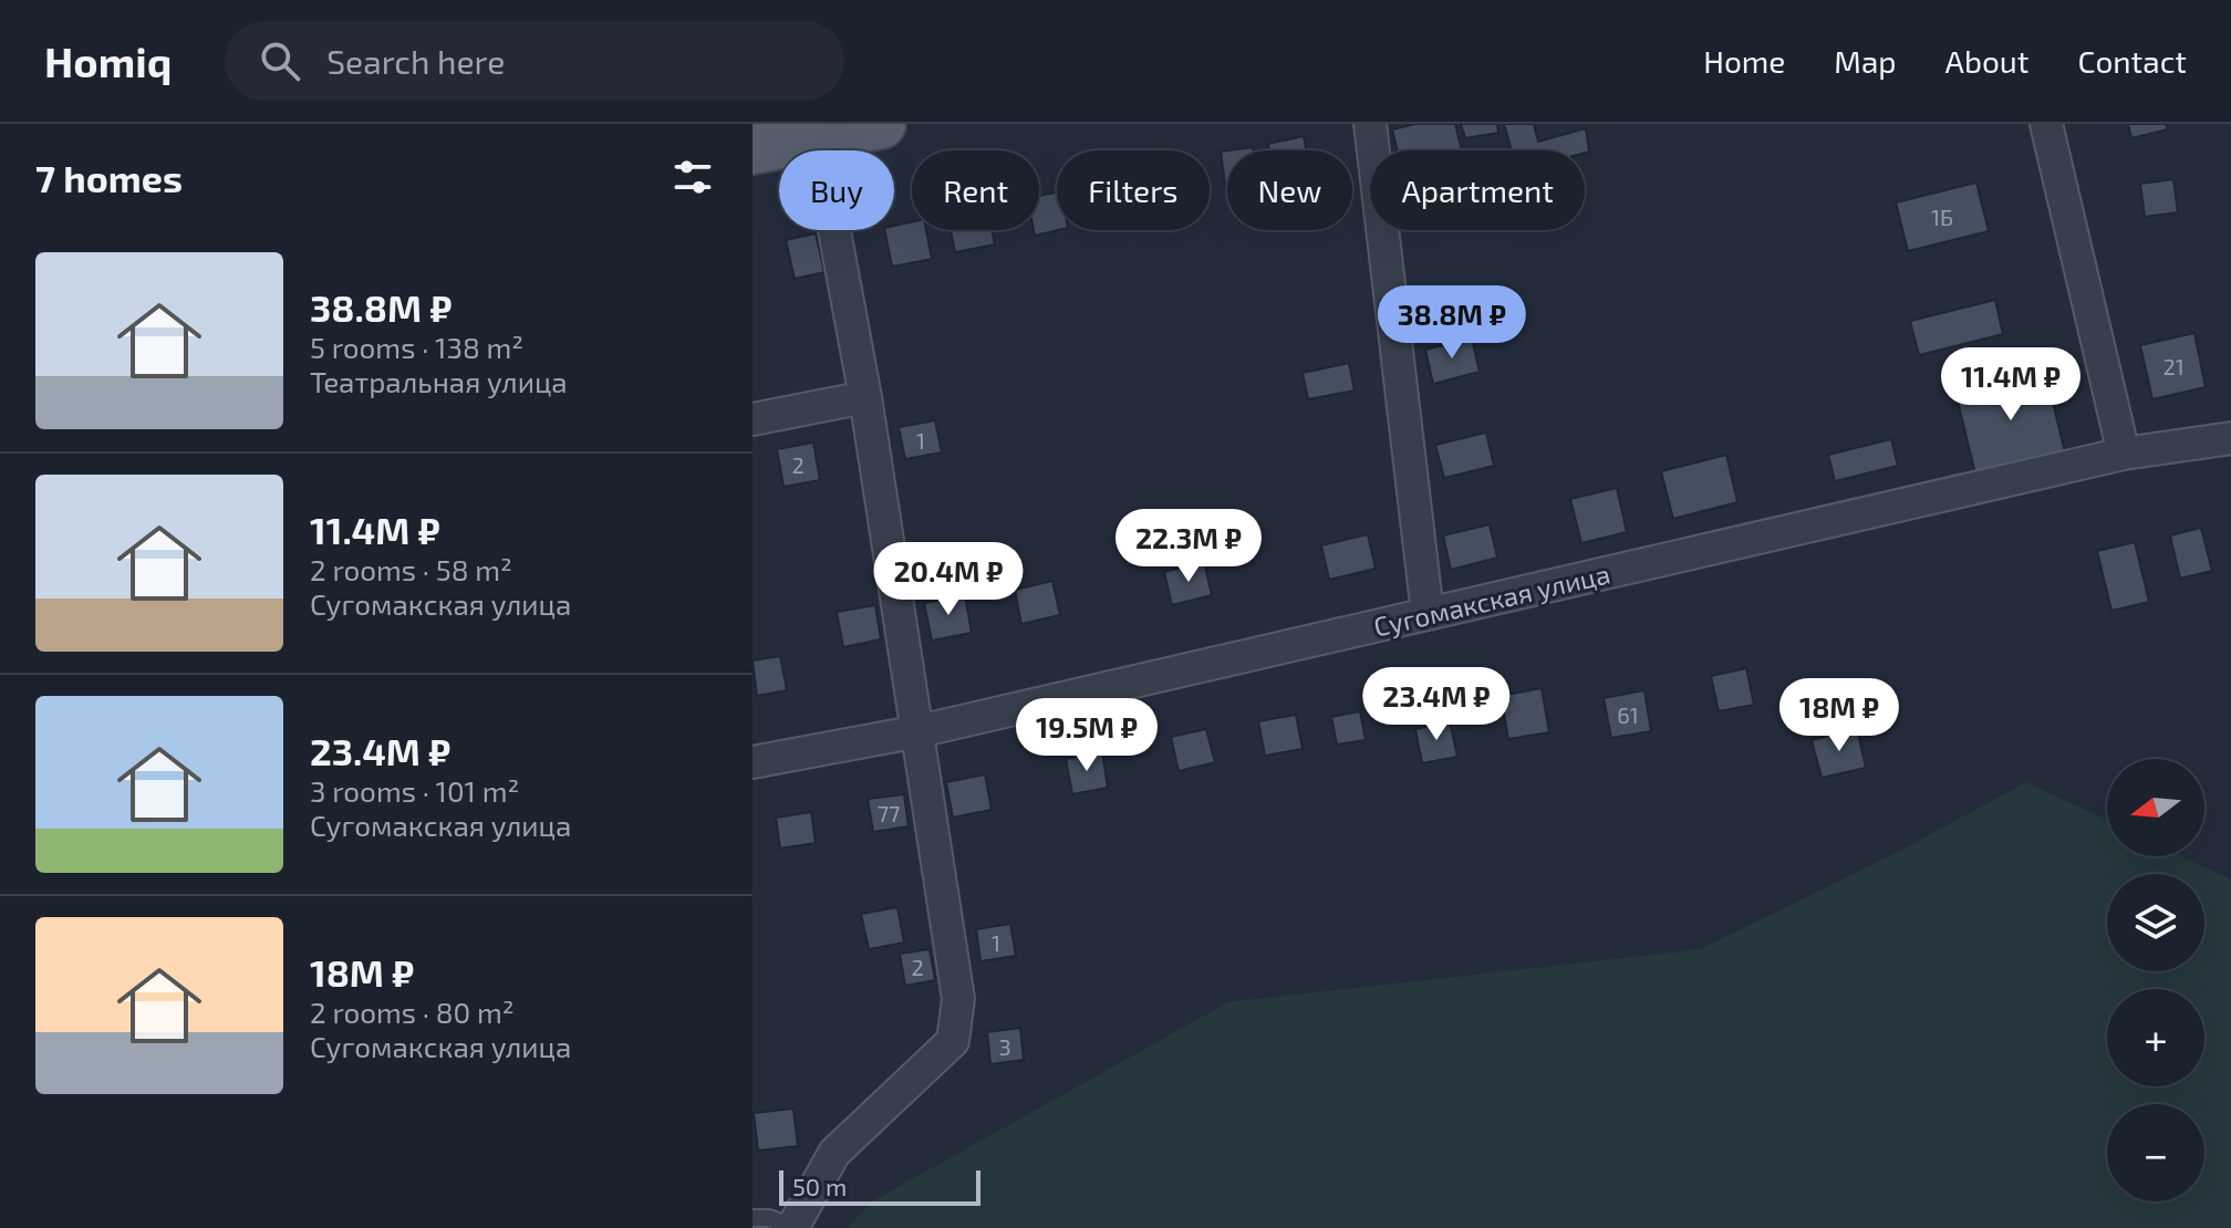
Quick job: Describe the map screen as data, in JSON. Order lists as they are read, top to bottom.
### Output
{
  "streets": {
    "street": ["Сугомакская улица"]
  },
  "house_numbers": [
    "1Б",
    "21",
    "1",
    "2",
    "61",
    "77",
    "1",
    "2",
    "3"
  ],
  "scale_bar": "50 m",
  "north": "left",
  "page": {
    "header": "Homiq",
    "search": "Search here",
    "nav": [
      "Home",
      "Map",
      "About",
      "Contact"
    ],
    "heading": "7 homes",
    "chip": [
      "Buy",
      "Rent",
      "Filters",
      "New",
      "Apartment"
    ],
    "list": [
      {
        "name": "38.8M ₽",
        "note": "5 rooms · 138 m² · Театральная улица"
      },
      {
        "name": "11.4M ₽",
        "note": "2 rooms · 58 m² · Сугомакская улица"
      },
      {
        "name": "23.4M ₽",
        "note": "3 rooms · 101 m² · Сугомакская улица"
      },
      {
        "name": "18M ₽",
        "note": "2 rooms · 80 m² · Сугомакская улица"
      }
    ],
    "price": [
      "38.8M ₽",
      "11.4M ₽",
      "22.3M ₽",
      "20.4M ₽",
      "23.4M ₽",
      "18M ₽",
      "19.5M ₽"
    ],
    "map_buttons": ["+", "−"],
    "scale": "50 m"
  }
}
